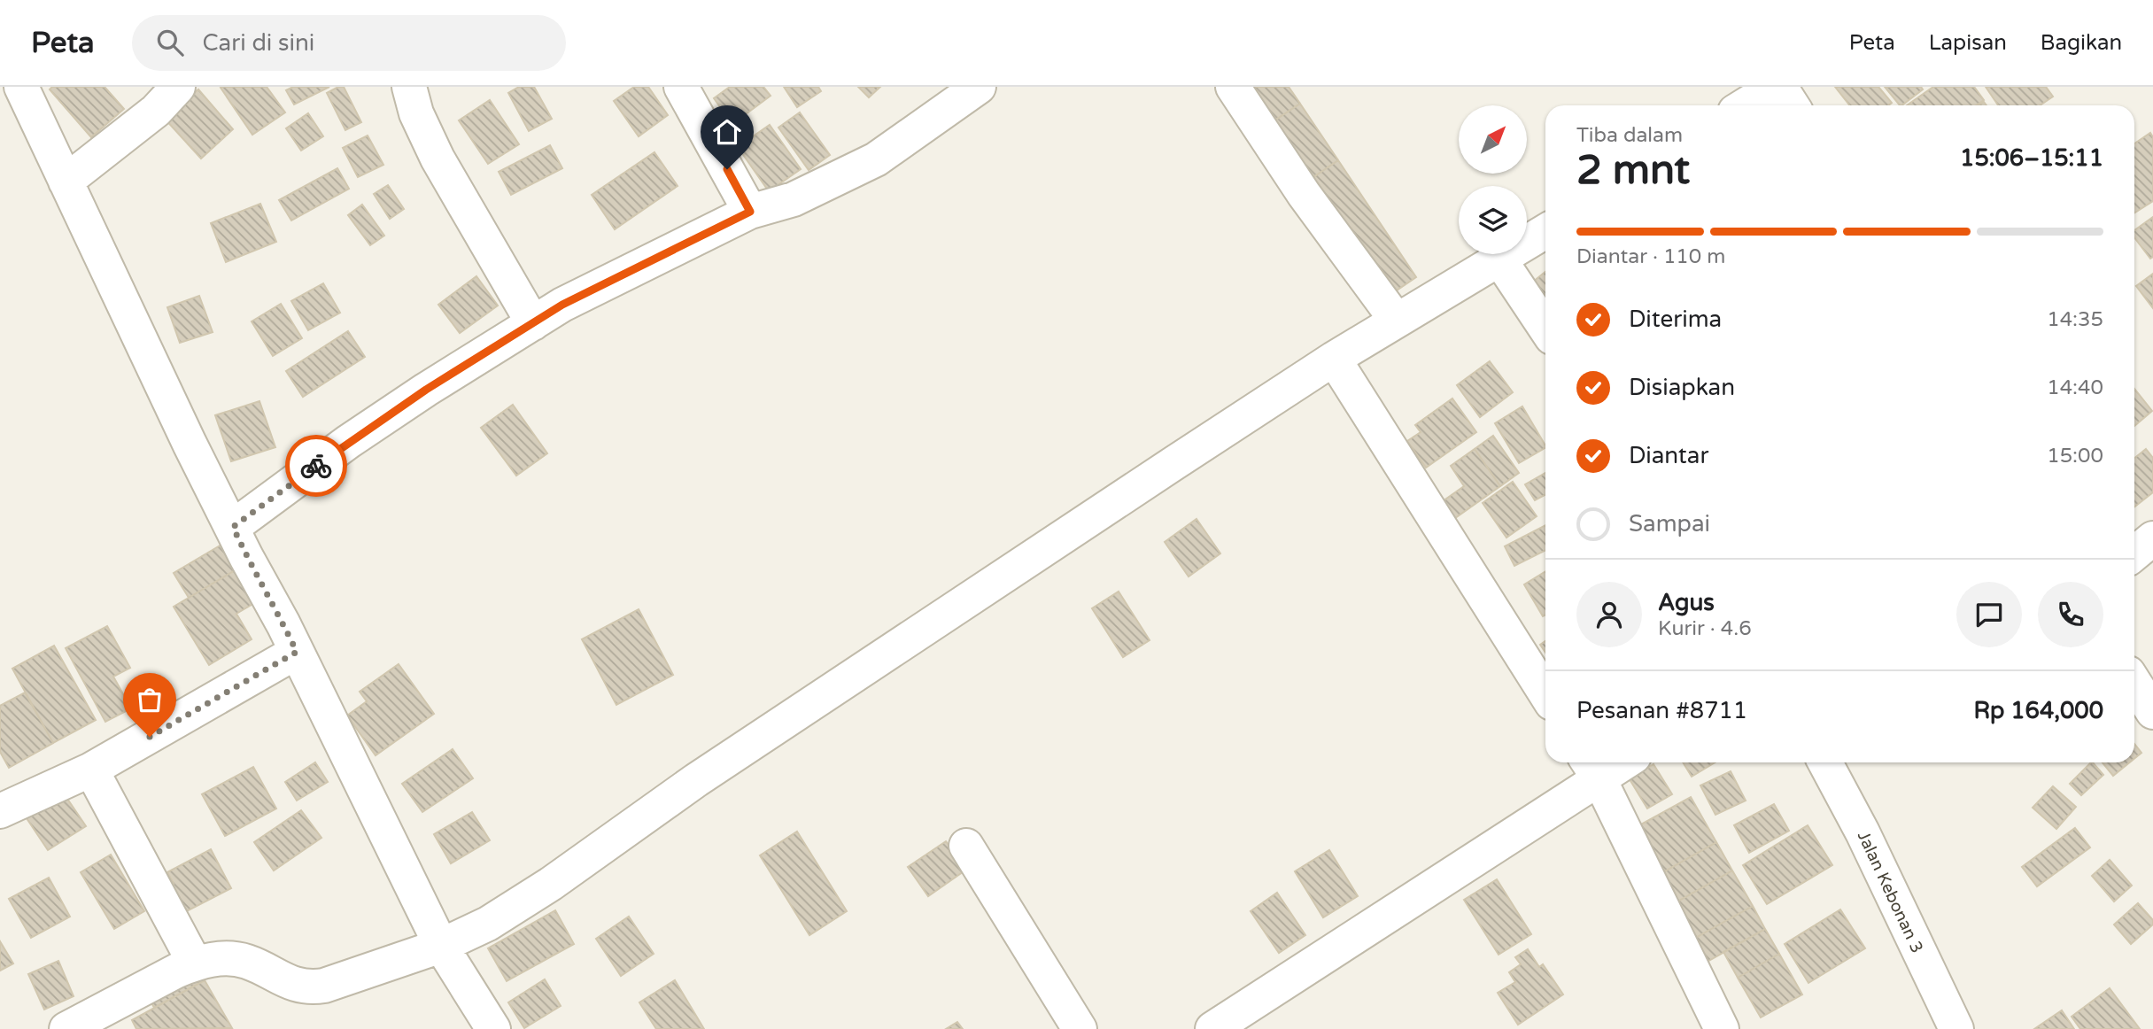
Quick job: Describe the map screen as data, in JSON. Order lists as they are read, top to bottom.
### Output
{
  "streets": {
    "street": ["Jalan Kebonan 3"]
  },
  "north": "top right",
  "page": {
    "header": "Peta",
    "search": "Cari di sini",
    "nav": ["Peta", "Lapisan", "Bagikan"],
    "heading": ["2 mnt", "Tiba dalam", "15:06–15:11"],
    "panel": [
      "Agus",
      "Kurir · 4.6",
      "Pesanan #8711",
      "Rp 164,000"
    ],
    "bar": "Diantar · 110 m",
    "list": [
      ["Diterima", "14:35"],
      ["Disiapkan", "14:40"],
      ["Diantar", "15:00"],
      "Sampai"
    ]
  }
}
